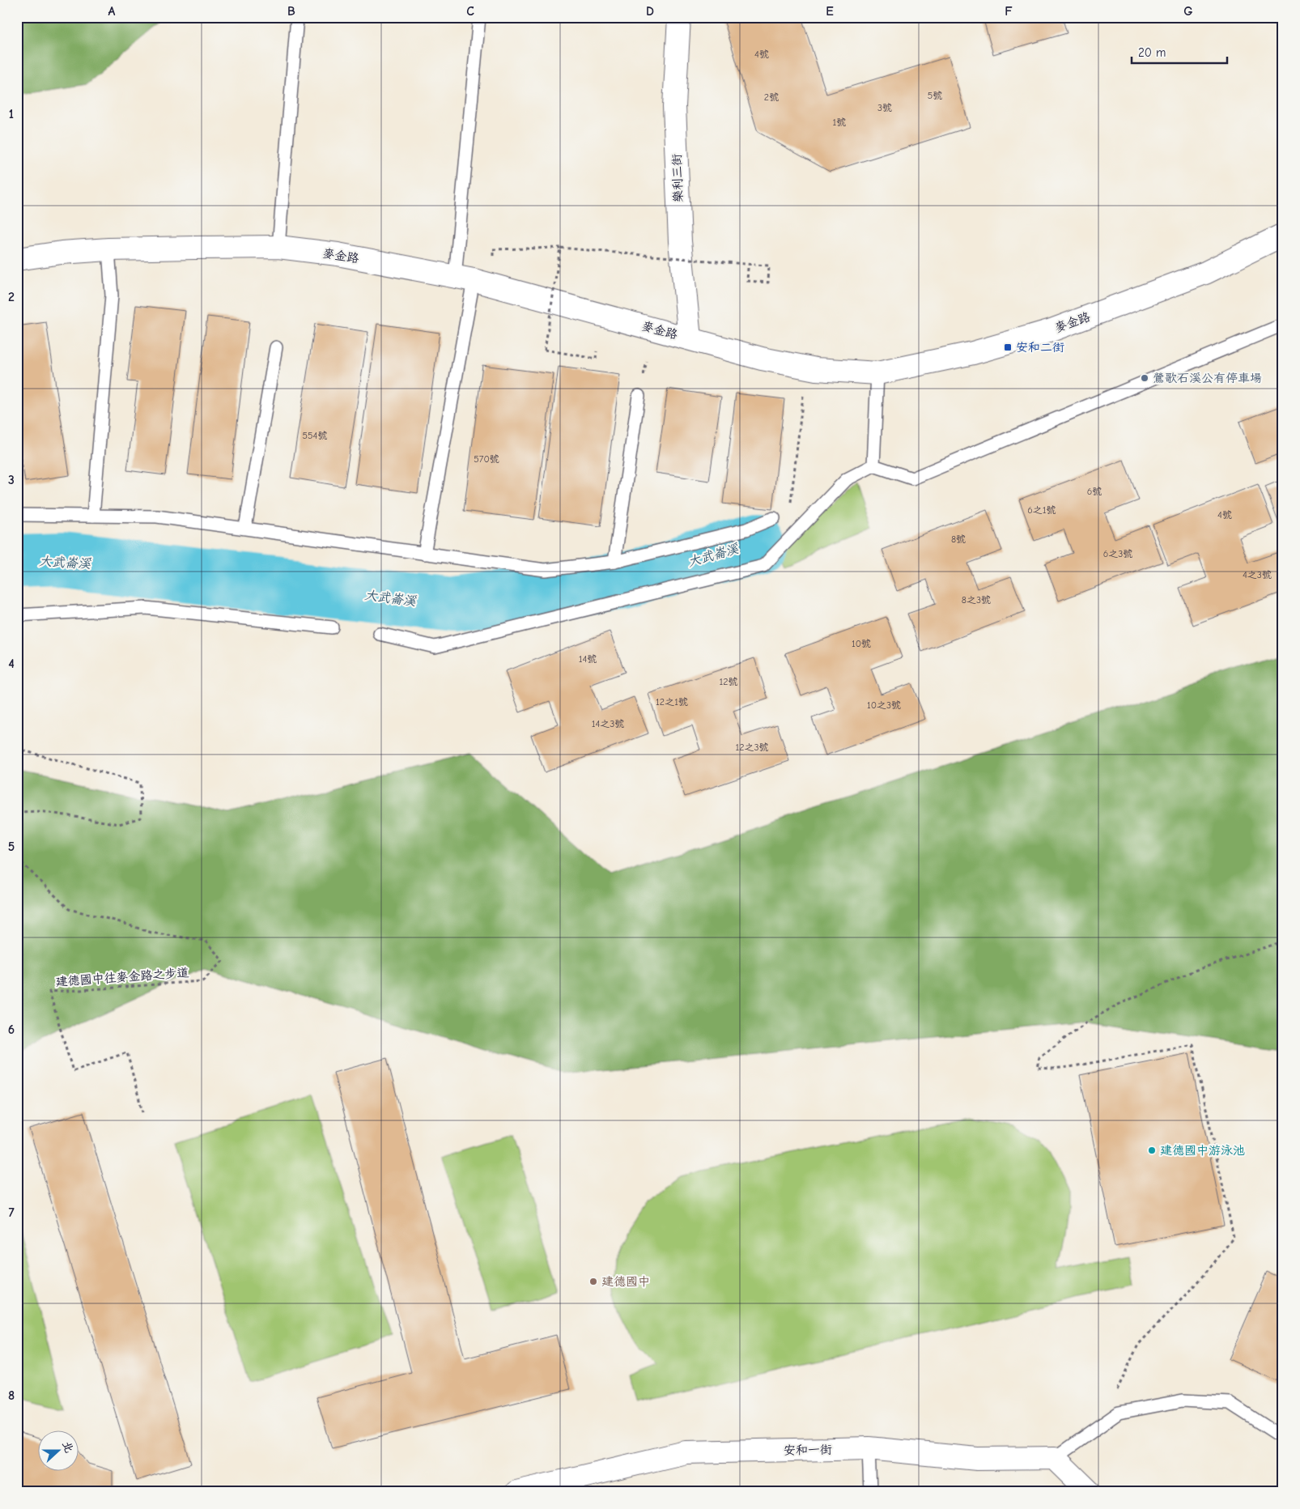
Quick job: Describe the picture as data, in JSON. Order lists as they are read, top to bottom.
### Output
{
  "streets": {
    "street": ["樂利三街", "麥金路", "安和一街"],
    "path": ["建德國中往麥金路之步道"]
  },
  "crossings": [
    ["樂利三街", "麥金路"]
  ],
  "water": ["大武崙溪"],
  "places": {
    "transit": ["安和二街"],
    "other": ["鶯歌石溪公有停車場", "建德國中游泳池", "建德國中"]
  },
  "house_numbers": [
    "4號",
    "5號",
    "2號",
    "3號",
    "1號",
    "554號",
    "570號",
    "6號",
    "6之1號",
    "4號",
    "8號",
    "6之3號",
    "4之3號",
    "8之3號",
    "10號",
    "14號",
    "12號",
    "12之1號",
    "10之3號",
    "14之3號",
    "12之3號"
  ],
  "scale_bar": "20 m",
  "north": "right",
  "grid": {
    "columns": [
      "A",
      "B",
      "C",
      "D",
      "E",
      "F",
      "G"
    ],
    "rows": [
      "1",
      "2",
      "3",
      "4",
      "5",
      "6",
      "7",
      "8"
    ]
  }
}
